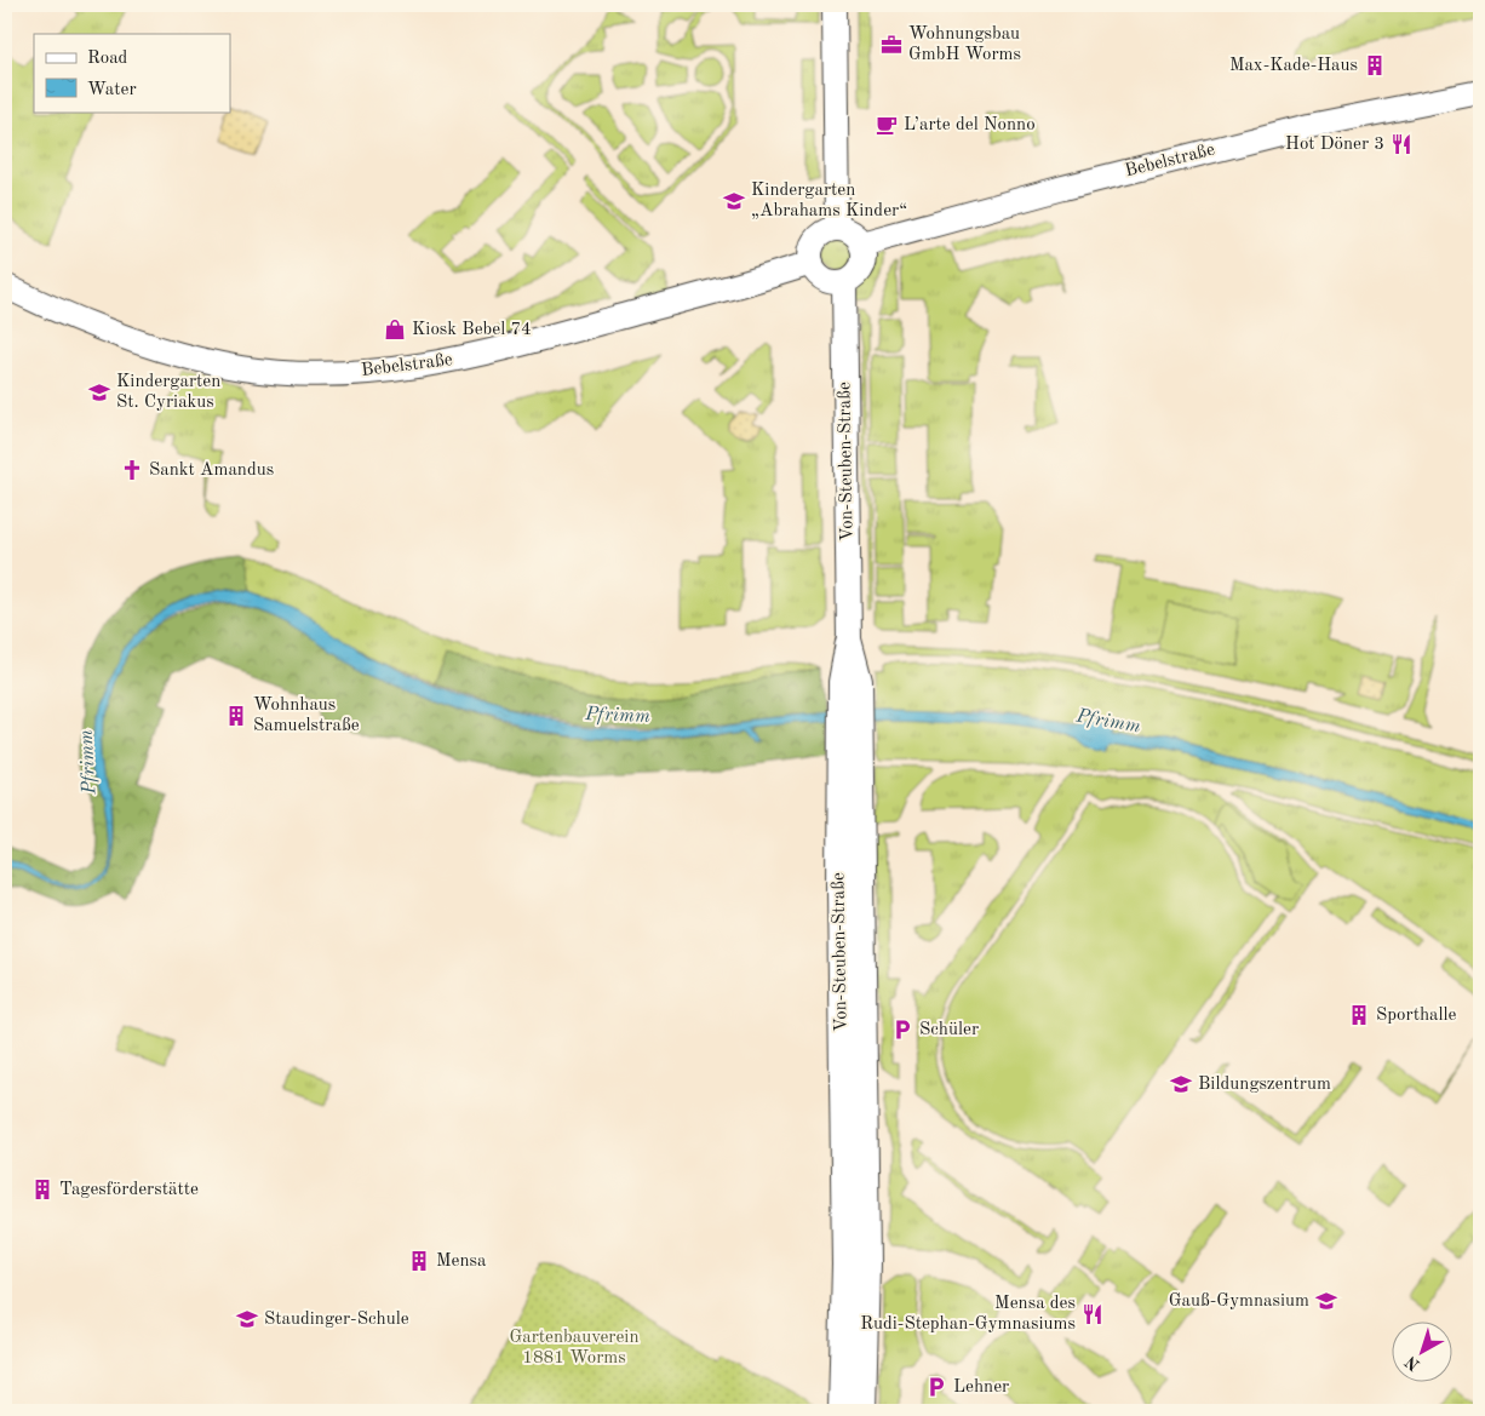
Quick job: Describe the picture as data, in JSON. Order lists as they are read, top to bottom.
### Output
{
  "streets": {
    "street": ["Bebelstraße", "Von-Steuben-Straße"]
  },
  "crossings": [
    ["Bebelstraße", "Von-Steuben-Straße"]
  ],
  "water": ["Pfrimm"],
  "parks": ["Gartenbauverein 1881 Worms"],
  "places": {
    "office": ["Wohnungsbau GmbH Worms"],
    "building": [
      "Max-Kade-Haus",
      "Wohnhaus Samuelstraße",
      "Sporthalle",
      "Tagesförderstätte",
      "Mensa"
    ],
    "cafe": ["L’arte del Nonno"],
    "restaurant": ["Hot Döner 3", "Mensa des Rudi-Stephan-Gymnasiums"],
    "school or university": [
      "Kindergarten „Abrahams Kinder“",
      "Kindergarten St. Cyriakus",
      "Bildungszentrum",
      "Gauß-Gymnasium",
      "Staudinger-Schule"
    ],
    "shop": ["Kiosk Bebel 74"],
    "church": ["Sankt Amandus"],
    "parking": ["Schüler", "Lehner"]
  },
  "legend": ["Road", "Water"],
  "north": "bottom left"
}
